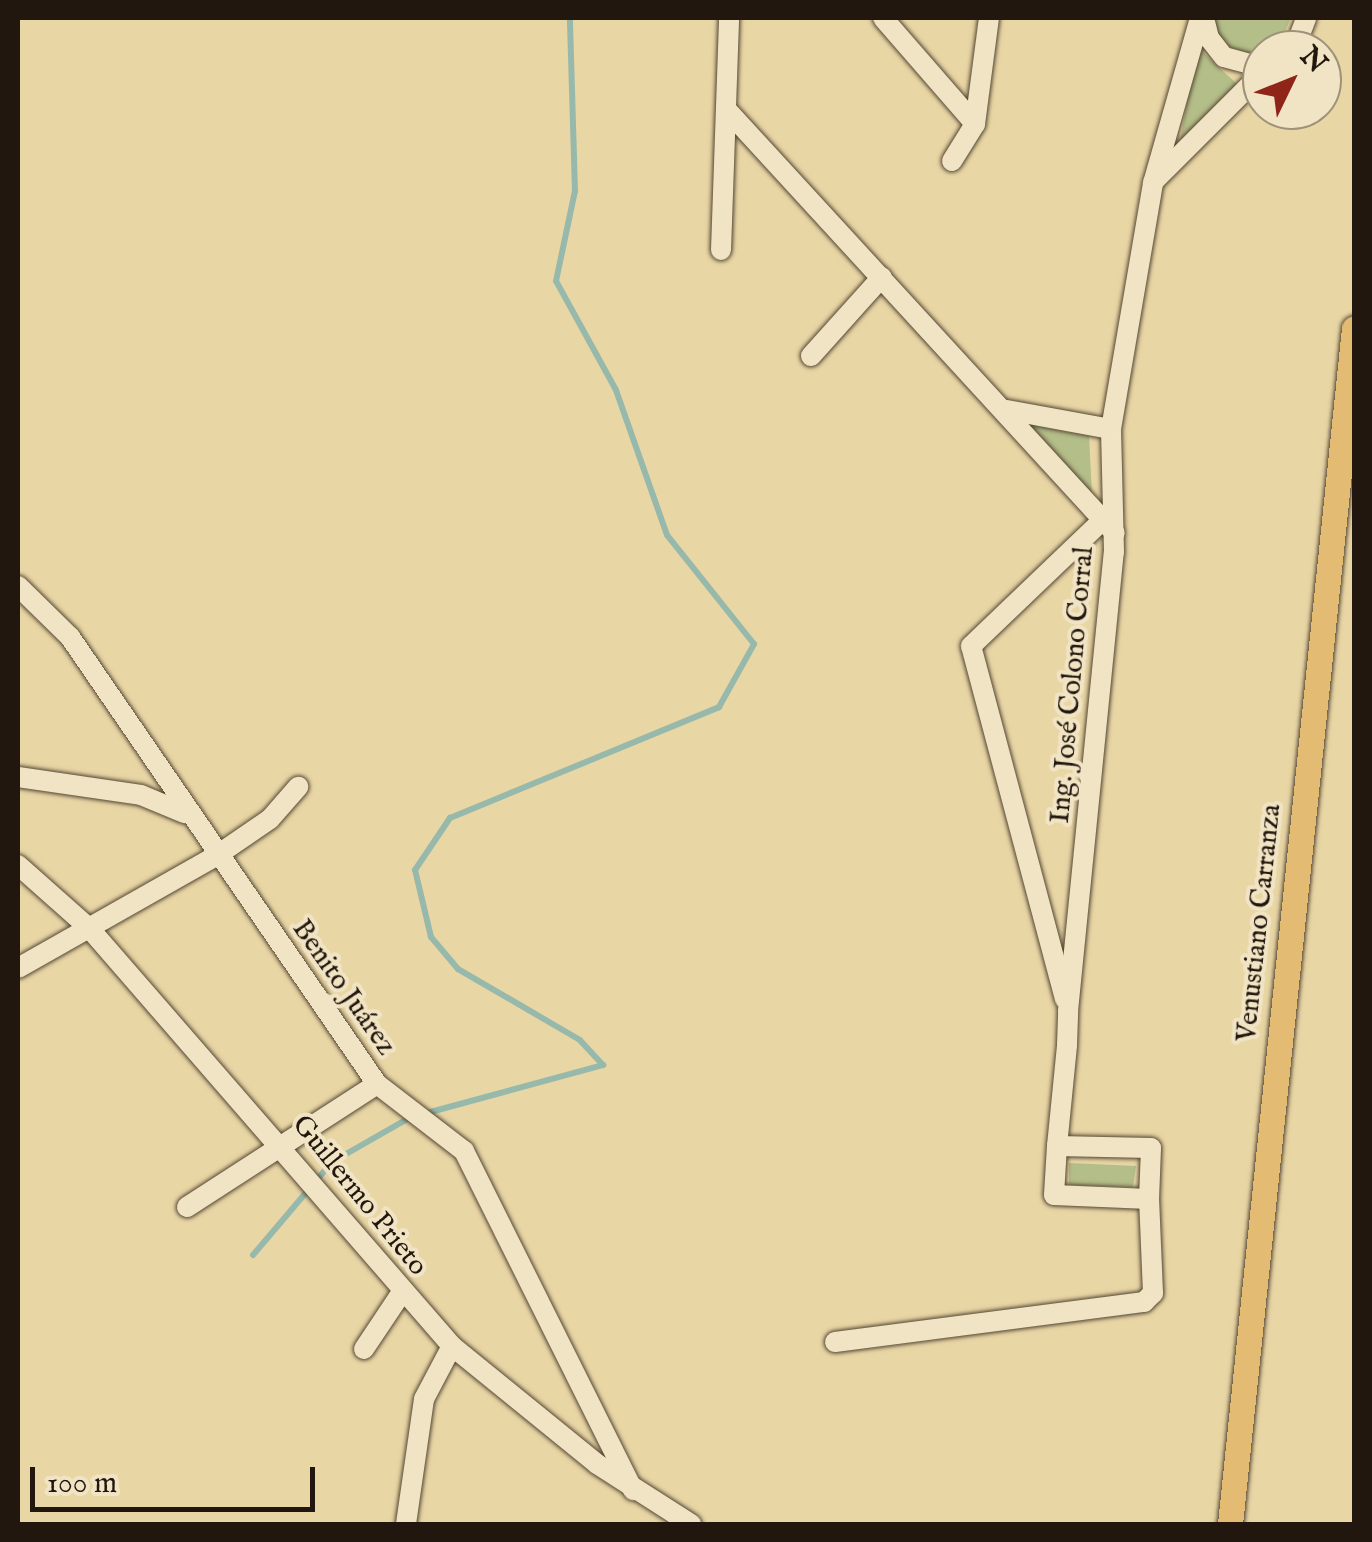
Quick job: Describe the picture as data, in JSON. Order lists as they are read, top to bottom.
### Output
{
  "streets": {
    "main road": ["Venustiano Carranza"],
    "street": ["Ing. José Colono Corral", "Benito Juárez", "Guillermo Prieto"]
  },
  "crossings": [
    ["Benito Juárez", "Guillermo Prieto"]
  ],
  "scale_bar": "100 m",
  "north": "top right"
}
